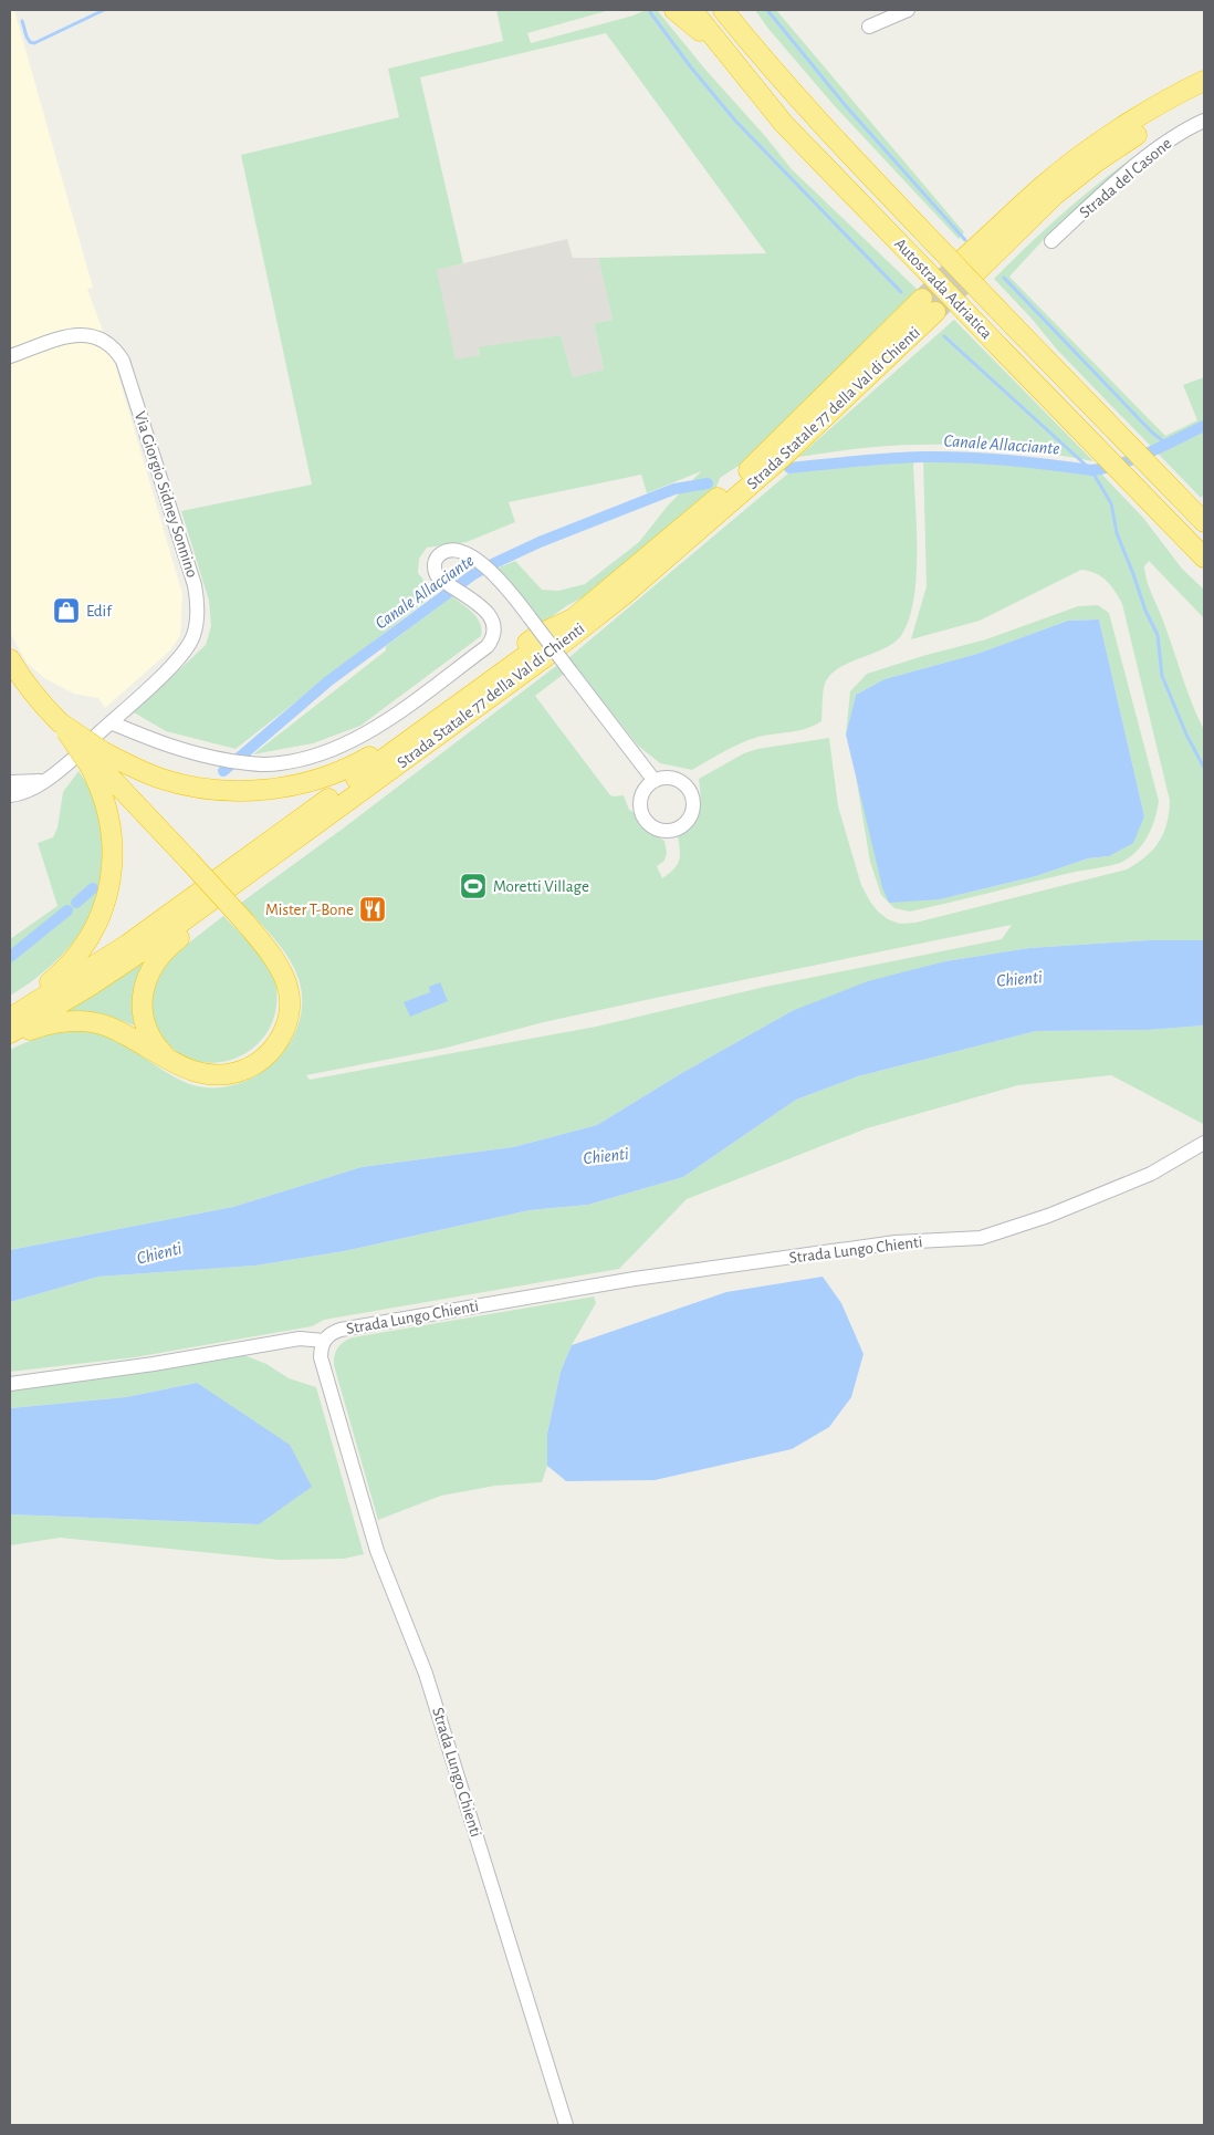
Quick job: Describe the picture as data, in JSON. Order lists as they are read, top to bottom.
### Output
{
  "streets": {
    "highway": ["Autostrada Adriatica", "Strada Statale 77 della Val di Chienti"],
    "street": ["Strada del Casone", "Via Giorgio Sidney Sonnino", "Strada Lungo Chienti"]
  },
  "water": ["Canale Allacciante", "Chienti"],
  "places": {
    "shop": ["Edif"],
    "sports": ["Moretti Village"],
    "restaurant": ["Mister T-Bone"]
  }
}
